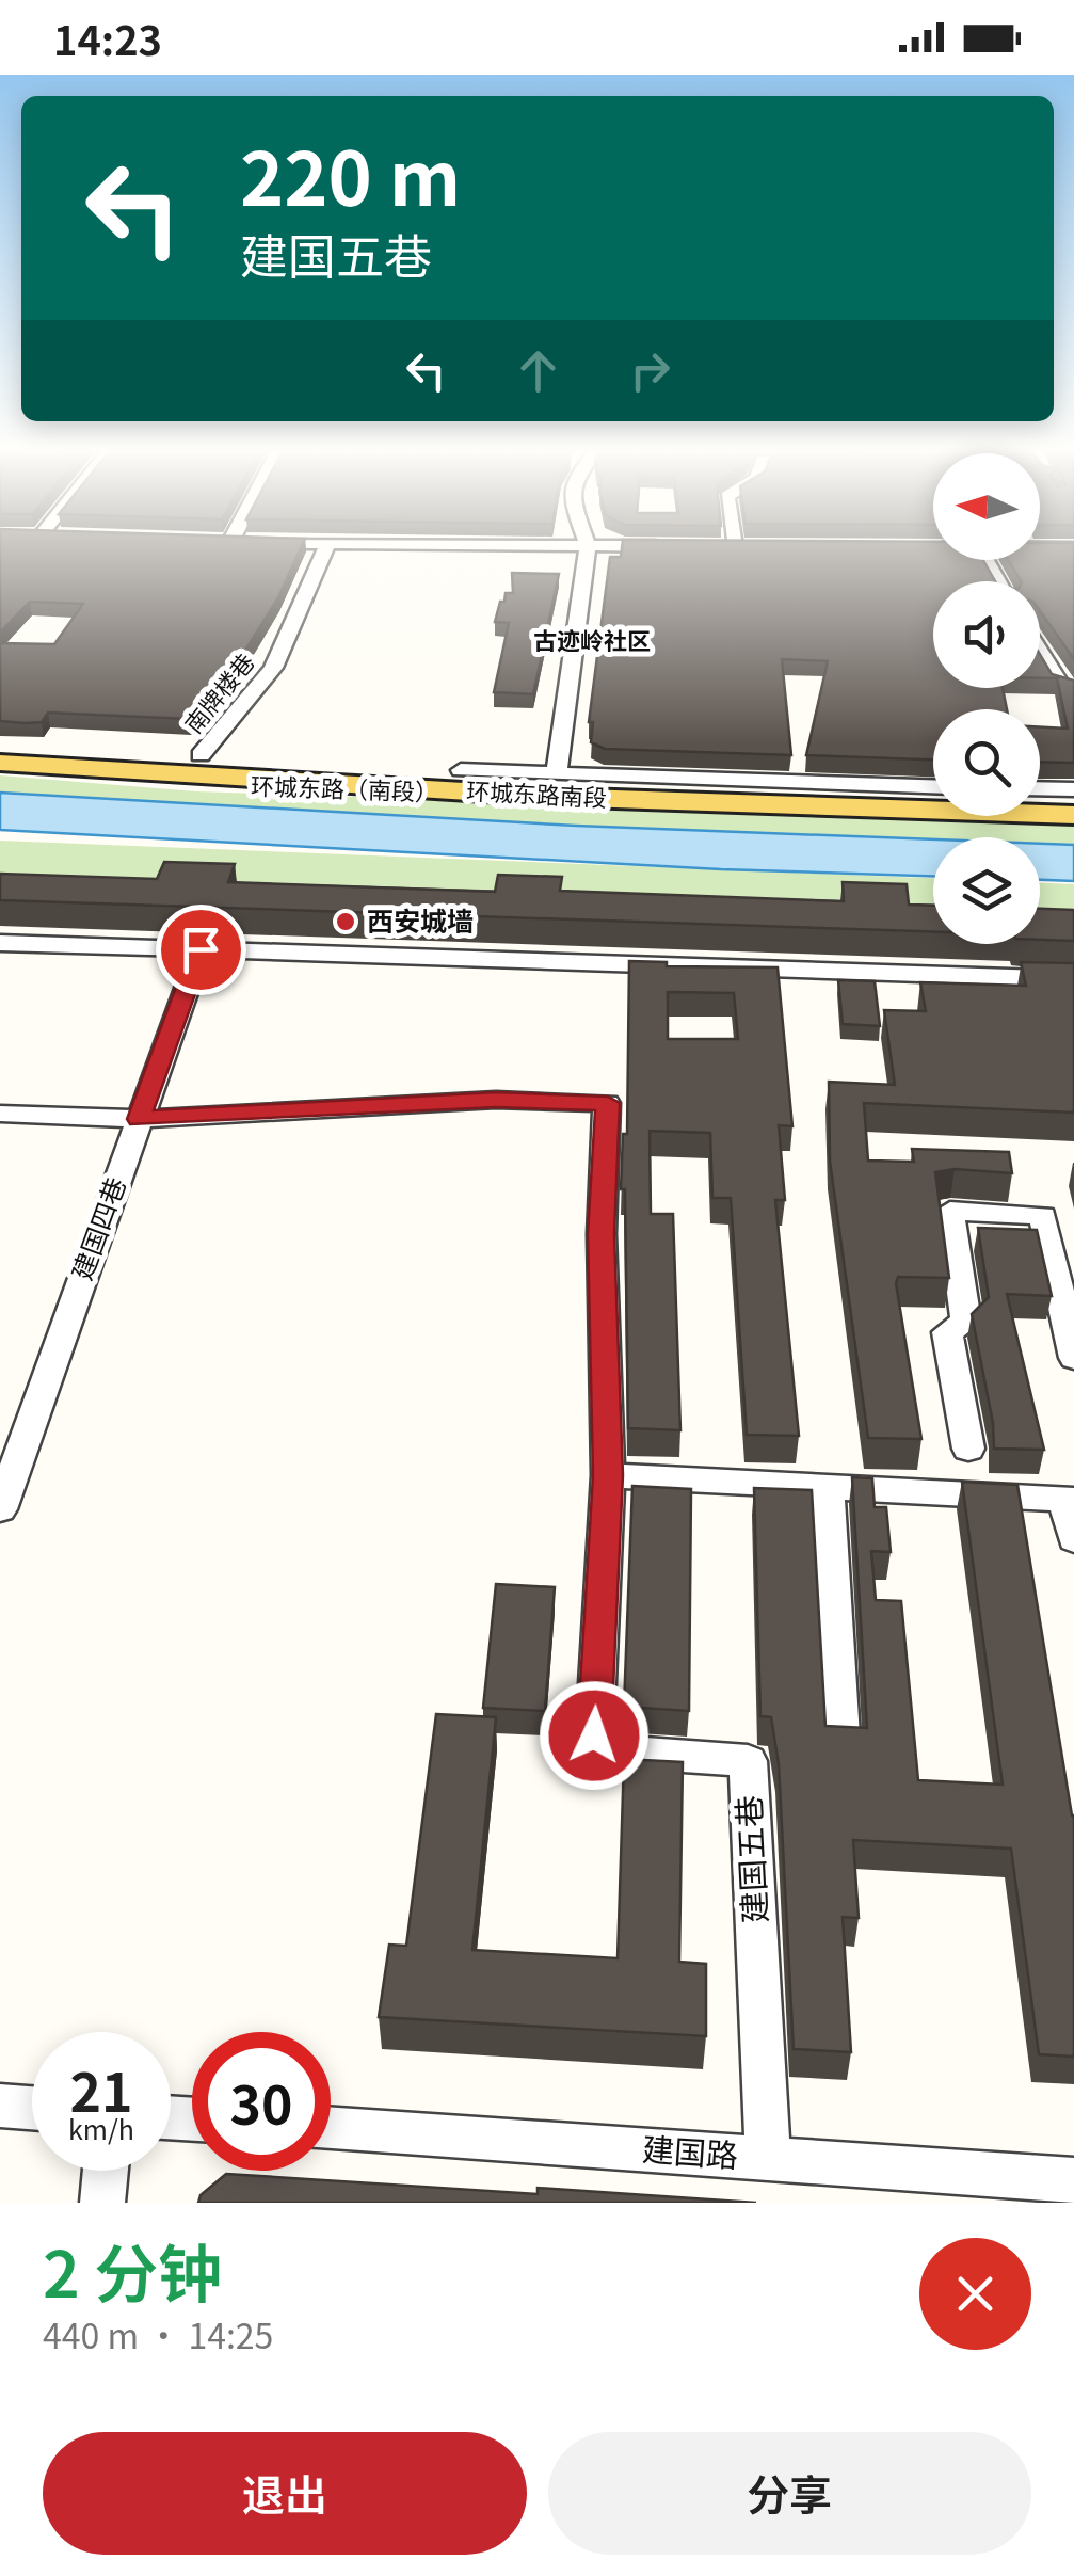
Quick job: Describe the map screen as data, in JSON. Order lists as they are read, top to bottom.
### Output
{
  "streets": {
    "main road": ["环城东路（南段）", "环城东路南段"],
    "street": [
      "南牌楼巷",
      "建国四巷",
      "建国五巷",
      "建国路"
    ]
  },
  "crossings": [
    ["南牌楼巷", "环城东路（南段）"],
    ["环城东路（南段）", "环城东路南段"],
    ["建国四巷", "建国五巷"],
    ["建国五巷", "建国路"]
  ],
  "districts": ["古迹岭社区"],
  "places": ["西安城墙"],
  "north": "left",
  "page": {
    "status": "14:23",
    "turn": ["220 m", "建国五巷"],
    "speed": "21 km/h",
    "limit": "30",
    "heading": ["2 分钟", "440 m · 14:25"],
    "buttons": ["退出", "分享"]
  }
}
